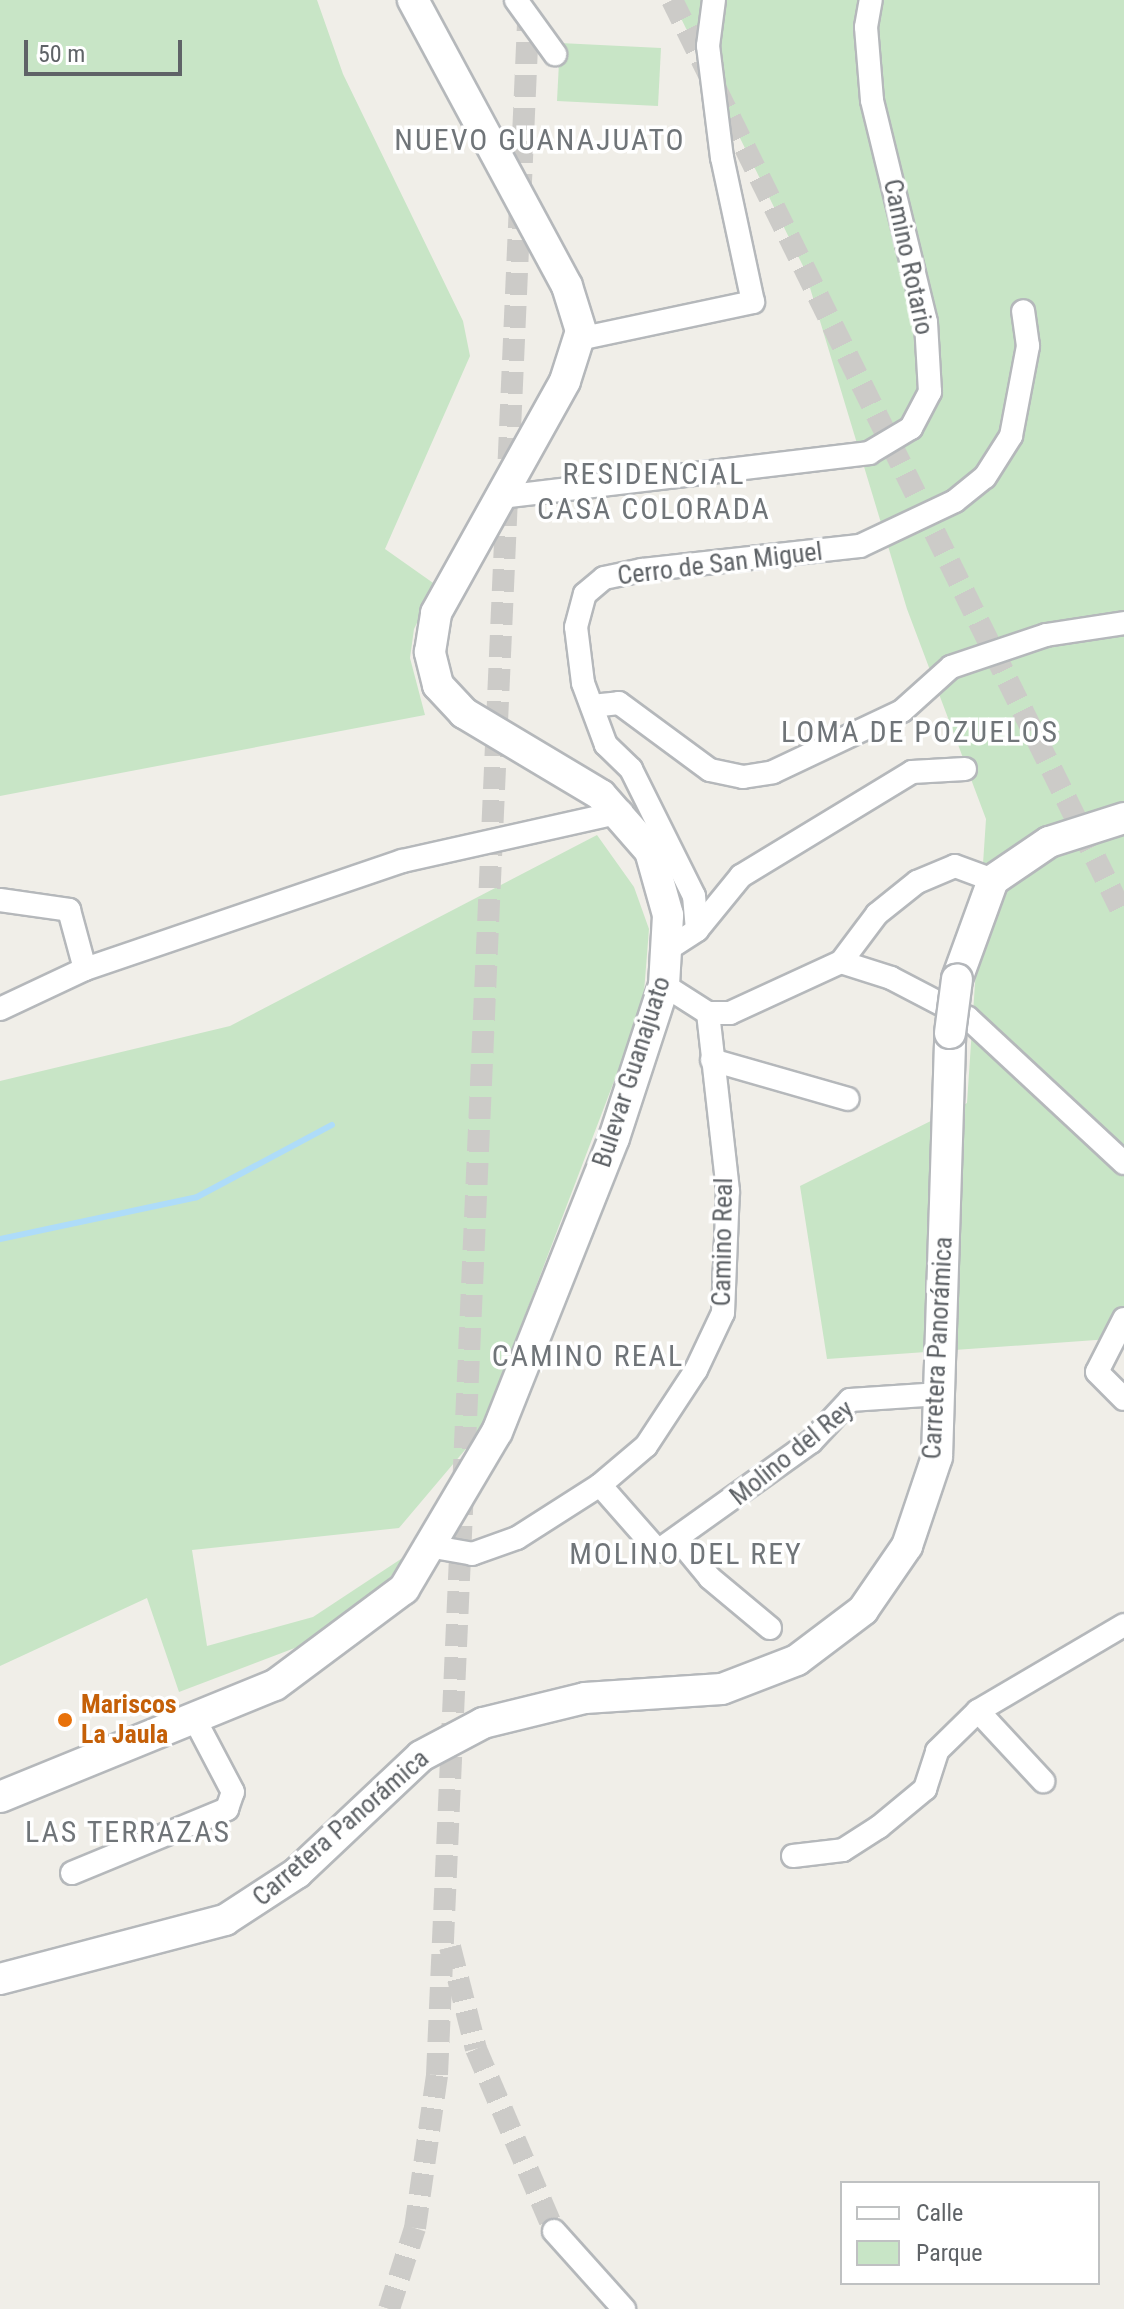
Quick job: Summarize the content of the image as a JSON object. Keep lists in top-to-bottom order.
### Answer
{
  "streets": {
    "street": [
      "Camino Rotario",
      "Cerro de San Miguel",
      "Bulevar Guanajuato",
      "Camino Real",
      "Carretera Panorámica",
      "Molino del Rey"
    ]
  },
  "crossings": [
    ["Camino Rotario", "Bulevar Guanajuato"],
    ["Bulevar Guanajuato", "Camino Real"],
    ["Camino Real", "Molino del Rey"],
    ["Carretera Panorámica", "Molino del Rey"]
  ],
  "districts": [
    "NUEVO GUANAJUATO",
    "RESIDENCIAL CASA COLORADA",
    "LOMA DE POZUELOS",
    "CAMINO REAL",
    "MOLINO DEL REY",
    "LAS TERRAZAS"
  ],
  "places": ["Mariscos La Jaula"],
  "legend": ["Calle", "Parque"],
  "scale_bar": "50 m"
}
